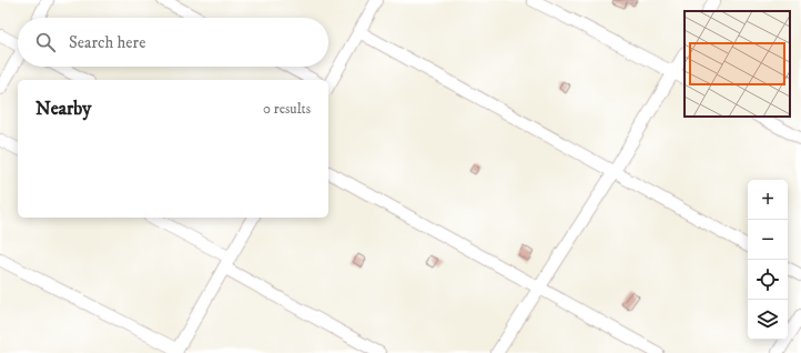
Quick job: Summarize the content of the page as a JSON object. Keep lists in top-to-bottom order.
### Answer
{
  "page": {
    "search": "Search here",
    "heading": ["Nearby", "0 results"],
    "map_buttons": ["+", "−"]
  }
}
